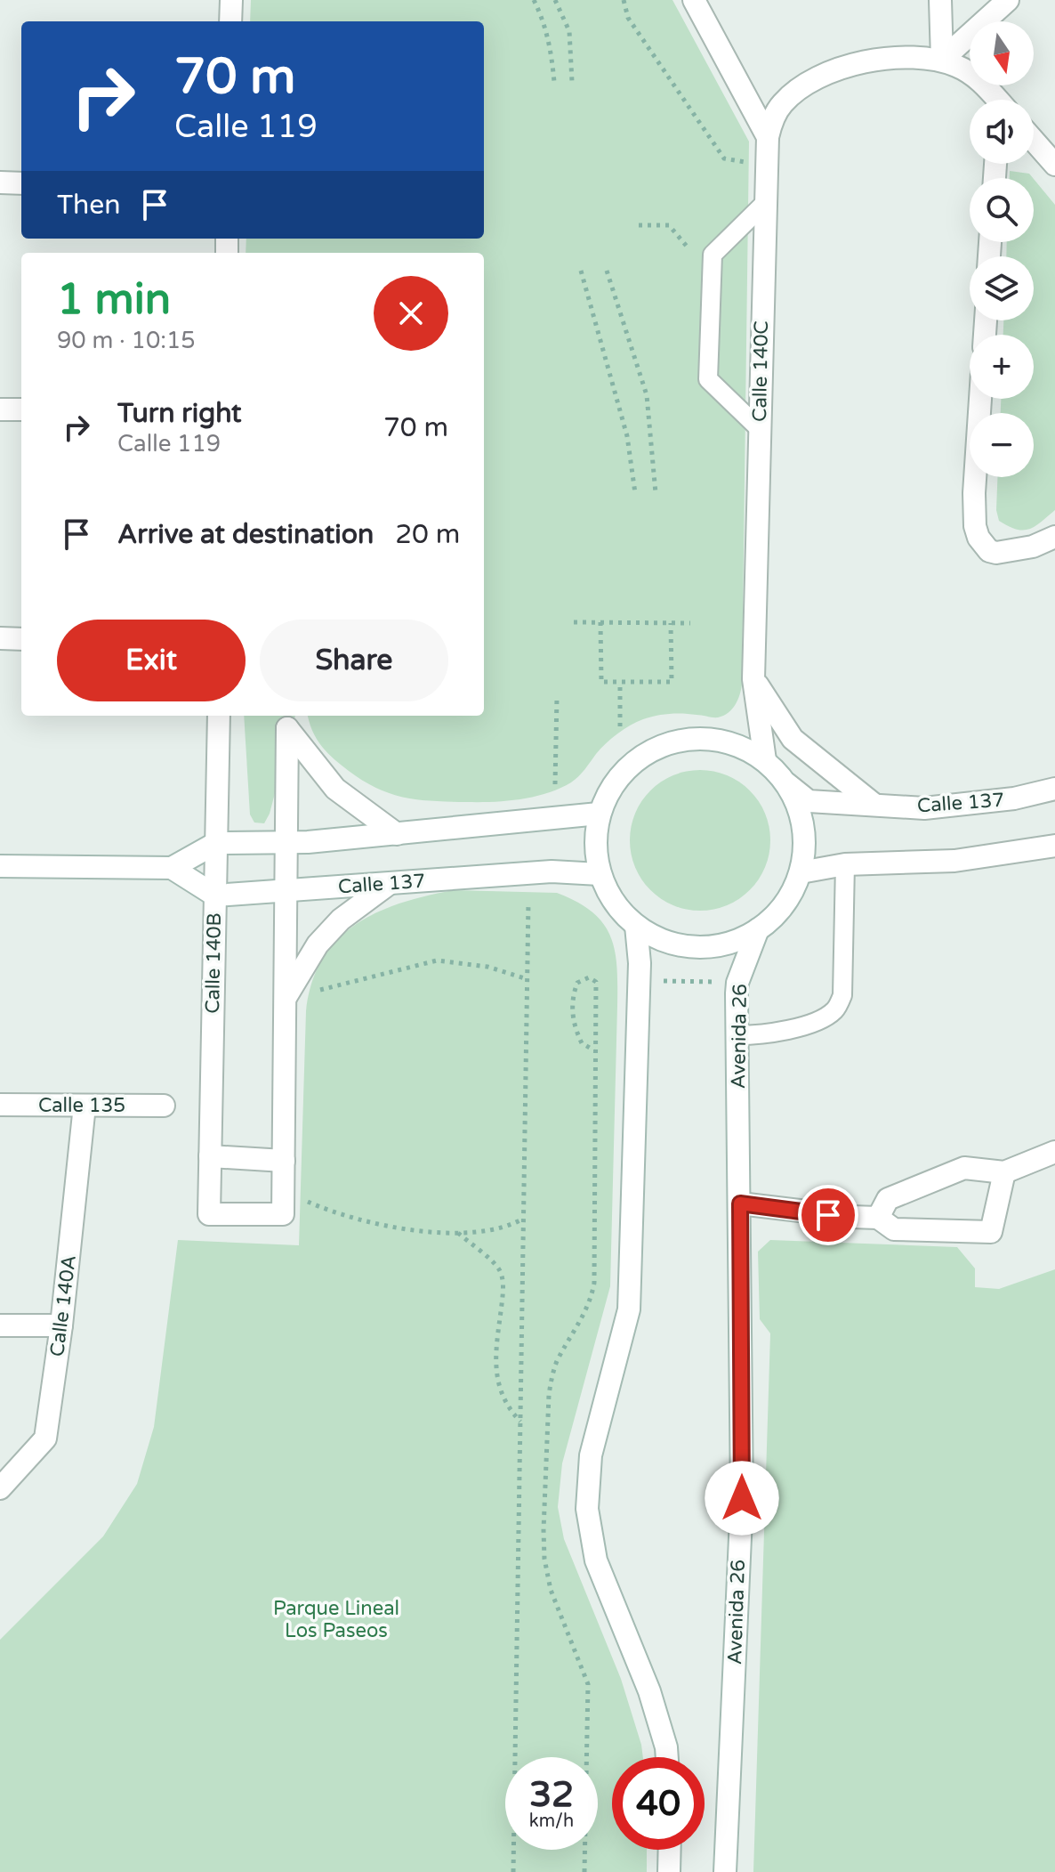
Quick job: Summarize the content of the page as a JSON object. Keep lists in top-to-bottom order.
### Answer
{
  "streets": {
    "street": [
      "Calle 140C",
      "Calle 137",
      "Calle 140B",
      "Avenida 26",
      "Calle 135",
      "Calle 140A"
    ]
  },
  "crossings": [
    ["Calle 140C", "Calle 137"],
    ["Calle 140C", "Avenida 26"],
    ["Calle 137", "Calle 140B"],
    ["Calle 137", "Avenida 26"],
    ["Calle 135", "Calle 140A"]
  ],
  "parks": ["Parque Lineal Los Paseos"],
  "north": "bottom",
  "page": {
    "map_buttons": ["+", "−"],
    "turn": ["70 m", "Calle 119"],
    "then": "Then",
    "heading": ["1 min", "90 m · 10:15"],
    "list": [
      {
        "name": "Turn right",
        "note": "Calle 119",
        "value": "70 m"
      },
      {
        "name": "Arrive at destination",
        "value": "20 m"
      }
    ],
    "buttons": ["Exit", "Share"],
    "speed": "32 km/h",
    "limit": "40"
  }
}
